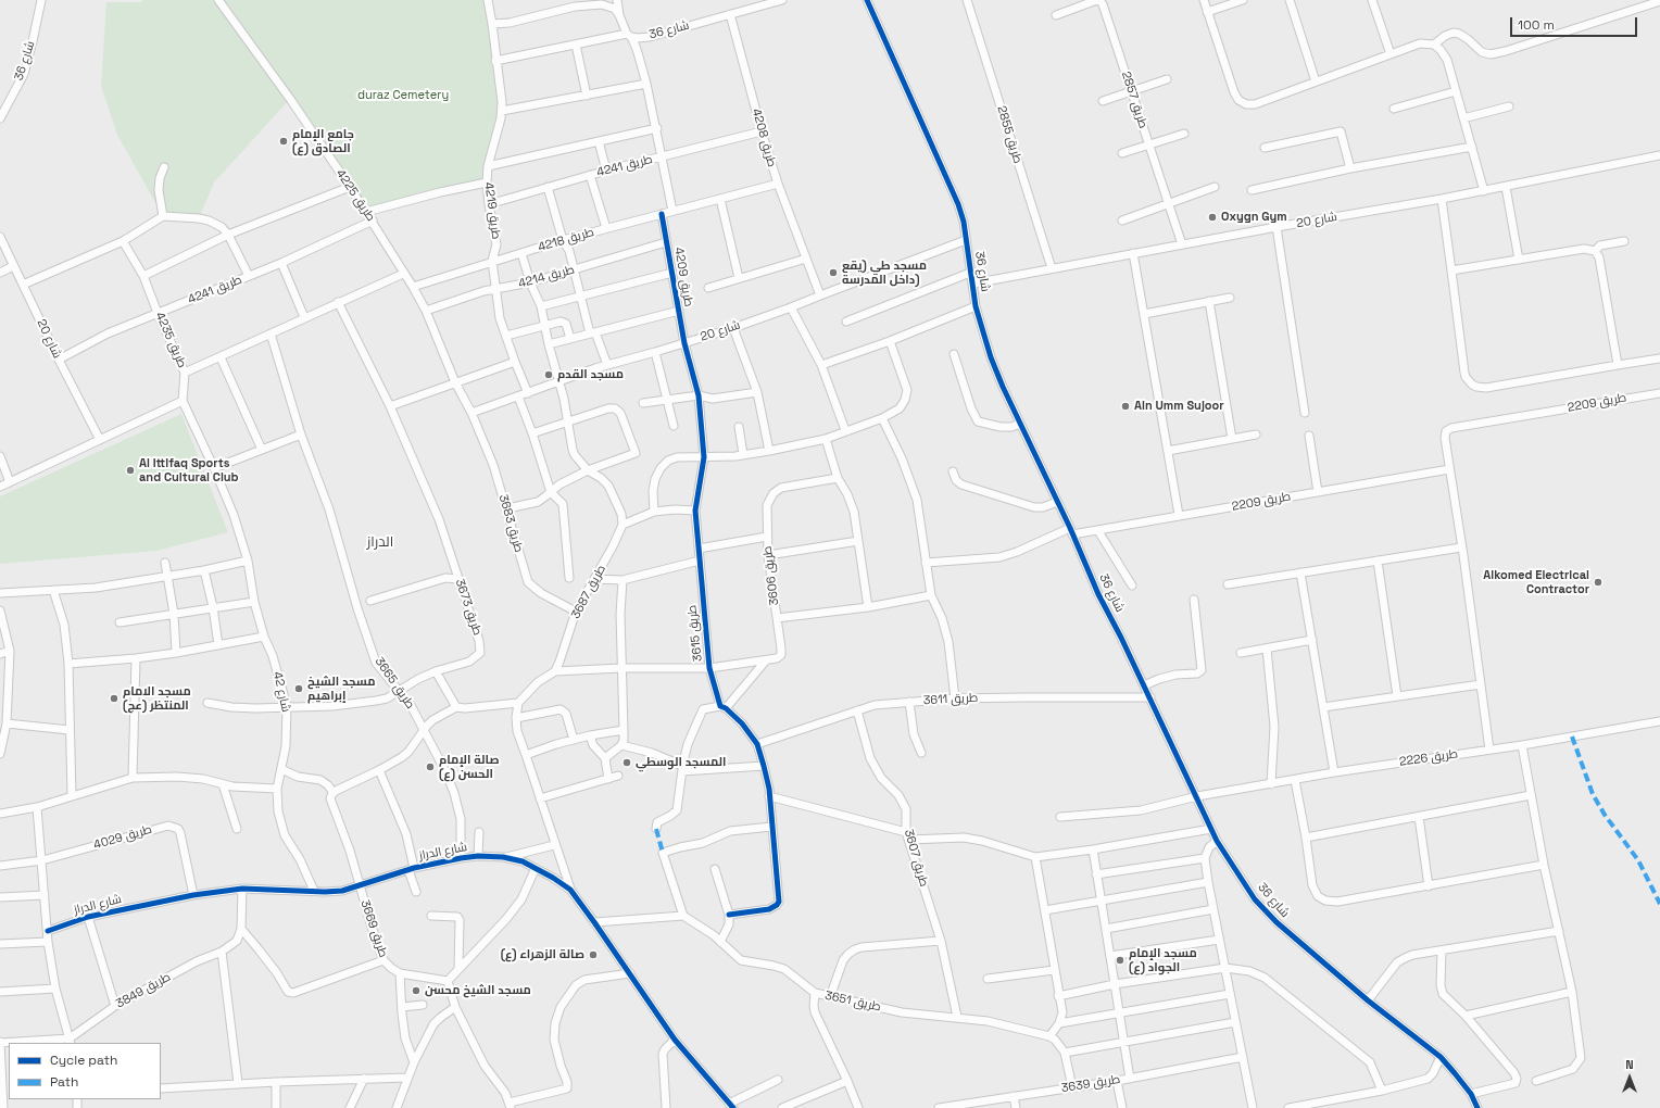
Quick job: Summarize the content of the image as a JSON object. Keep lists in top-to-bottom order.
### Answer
{
  "streets": {
    "street": [
      "شارع 36",
      "طريق 2857",
      "طريق 2855",
      "طريق 4208",
      "طريق 4241",
      "طريق 4225",
      "طريق 4219",
      "شارع 20",
      "طريق 4218",
      "طريق 4214",
      "طريق 4209",
      "طريق 4235",
      "طريق 2209",
      "طريق 3683",
      "طريق 3606",
      "طريق 3687",
      "طريق 3673",
      "طريق 3615",
      "طريق 3665",
      "شارع 42",
      "طريق 3611",
      "طريق 2226",
      "طريق 4029",
      "شارع الدراز",
      "طريق 3607",
      "طريق 3669",
      "طريق 3849",
      "طريق 3651",
      "طريق 3639"
    ]
  },
  "crossings": [
    ["شارع 36", "طريق 4208"],
    ["شارع 36", "طريق 4219"],
    ["شارع 36", "شارع 20"],
    ["شارع 36", "طريق 2209"],
    ["شارع 36", "طريق 3611"],
    ["شارع 36", "طريق 2226"],
    ["طريق 2857", "شارع 20"],
    ["طريق 2855", "شارع 20"],
    ["طريق 4208", "طريق 4241"],
    ["طريق 4208", "شارع 20"],
    ["طريق 4208", "طريق 4218"],
    ["طريق 4241", "طريق 4225"],
    ["طريق 4241", "طريق 4219"],
    ["طريق 4241", "شارع 20"],
    ["طريق 4241", "طريق 4235"],
    ["طريق 4225", "شارع 20"],
    ["طريق 4225", "طريق 4218"],
    ["طريق 4225", "طريق 4214"],
    ["طريق 4225", "طريق 3683"],
    ["طريق 4219", "شارع 20"],
    ["طريق 4219", "طريق 4218"],
    ["طريق 4219", "طريق 4214"],
    ["شارع 20", "طريق 4209"],
    ["شارع 20", "طريق 3683"],
    ["شارع 20", "طريق 3615"],
    ["طريق 4218", "طريق 4209"],
    ["طريق 4214", "طريق 4209"],
    ["طريق 4209", "طريق 3615"],
    ["طريق 4235", "شارع 42"],
    ["طريق 2209", "طريق 2226"],
    ["طريق 3683", "طريق 3687"],
    ["طريق 3606", "طريق 3615"],
    ["طريق 3673", "طريق 3665"],
    ["طريق 3673", "شارع 42"],
    ["طريق 3665", "شارع الدراز"],
    ["شارع 42", "شارع الدراز"],
    ["طريق 3611", "طريق 3607"],
    ["طريق 4029", "شارع الدراز"],
    ["شارع الدراز", "طريق 3669"],
    ["طريق 3607", "طريق 3651"]
  ],
  "districts": ["الدراز"],
  "parks": ["duraz Cemetery"],
  "places": [
    "جامع الإمام الصادق (ع)",
    "Oxygn Gym",
    "مسجد طي (يقع داخل المدرسة)",
    "مسجد القدم",
    "Ain Umm Sujoor",
    "Al Ittifaq Sports and Cultural Club",
    "Alkomed Electrical Contractor",
    "مسجد الشيخ إبراهيم",
    "مسجد الامام المنتظر (عج)",
    "المسجد الوسطي",
    "صالة الإمام الحسن (ع)",
    "(ع) صالة الزهراء",
    "مسجد الإمام الجواد (ع)",
    "مسجد الشيخ محسن"
  ],
  "legend": ["Cycle path", "Path"],
  "scale_bar": "100 m",
  "north": "top"
}
